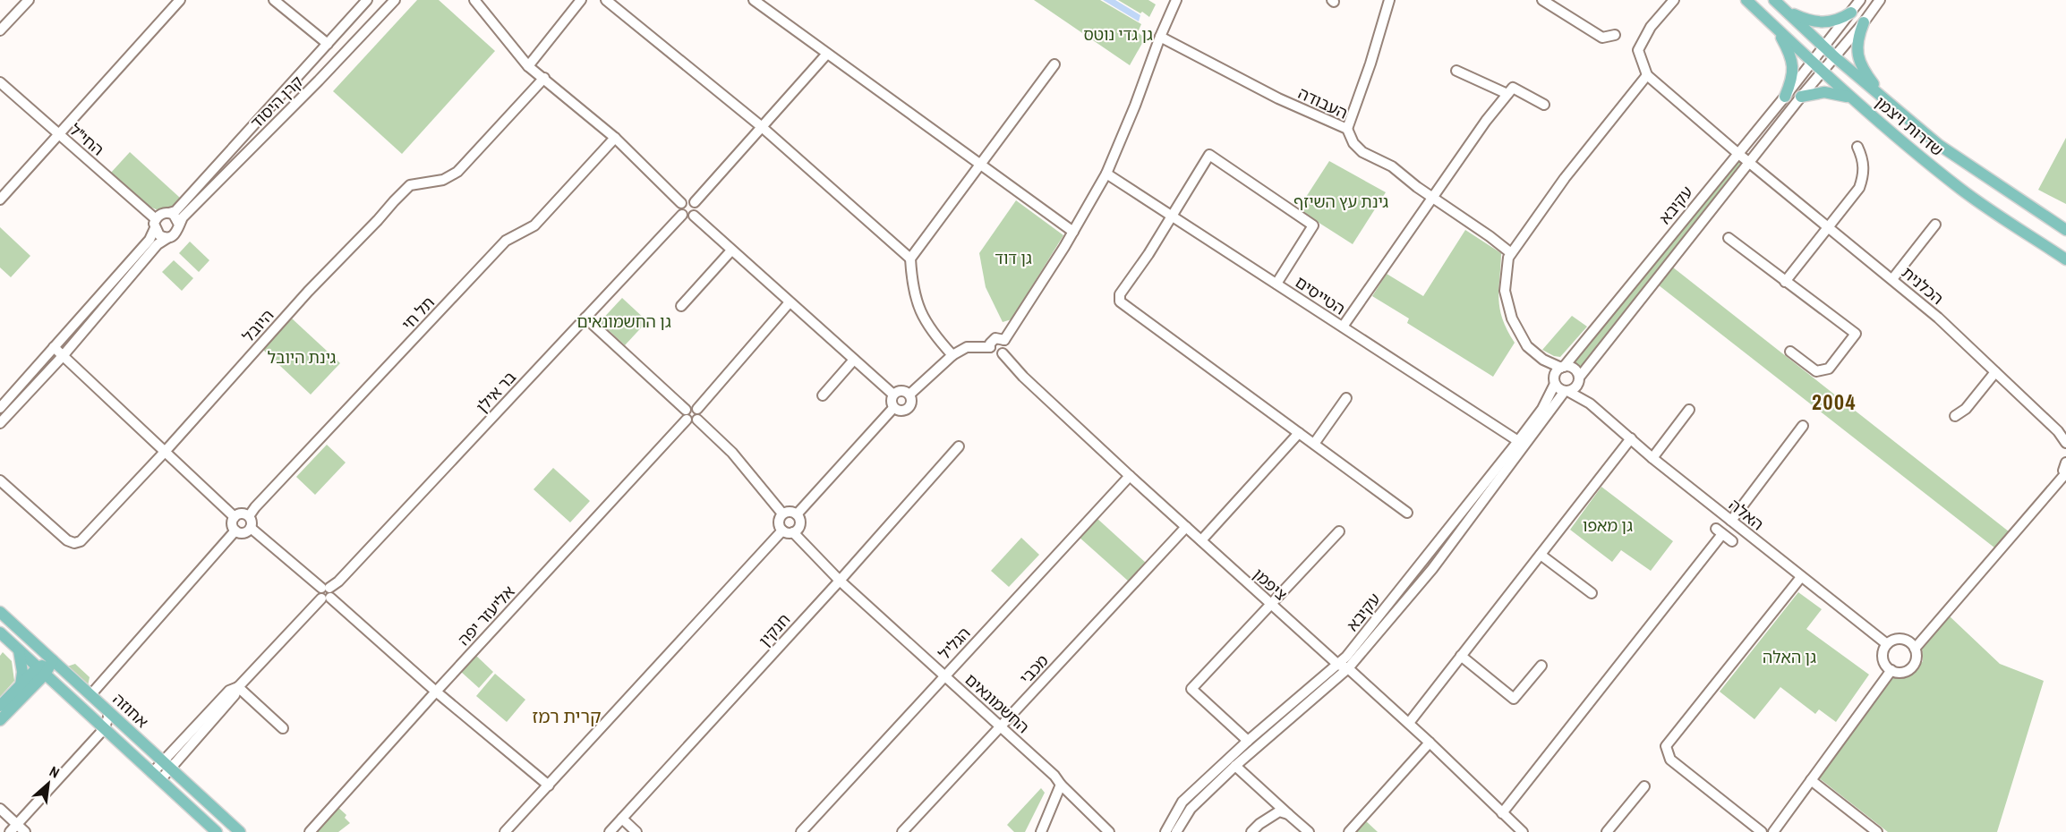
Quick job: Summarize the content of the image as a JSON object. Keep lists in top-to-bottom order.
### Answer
{
  "streets": {
    "main road": ["שדרות ויצמן", "אחוזה"],
    "street": [
      "קרן היסוד",
      "העבודה",
      "החי\"ל",
      "עקיבא",
      "הכלנית",
      "הטייסים",
      "תל חי",
      "היובל",
      "בר אילן",
      "האלה",
      "ציפמן",
      "אליעזר יפה",
      "חנקין",
      "הגליל",
      "מכבי",
      "החשמונאים"
    ]
  },
  "crossings": [
    ["קרן היסוד", "החי\"ל"],
    ["שדרות ויצמן", "עקיבא"],
    ["עקיבא", "הכלנית"],
    ["עקיבא", "הטייסים"],
    ["עקיבא", "האלה"],
    ["עקיבא", "ציפמן"],
    ["בר אילן", "אחוזה"],
    ["ציפמן", "הגליל"],
    ["ציפמן", "מכבי"],
    ["חנקין", "החשמונאים"],
    ["הגליל", "החשמונאים"],
    ["מכבי", "החשמונאים"]
  ],
  "districts": ["2004", "קרית רמז"],
  "parks": [
    "גן גדי נוטס",
    "גינת עץ השיזף",
    "גן דוד",
    "גן החשמונאים",
    "גינת היובל",
    "גן מאפו",
    "גן האלה"
  ],
  "north": "top right"
}
